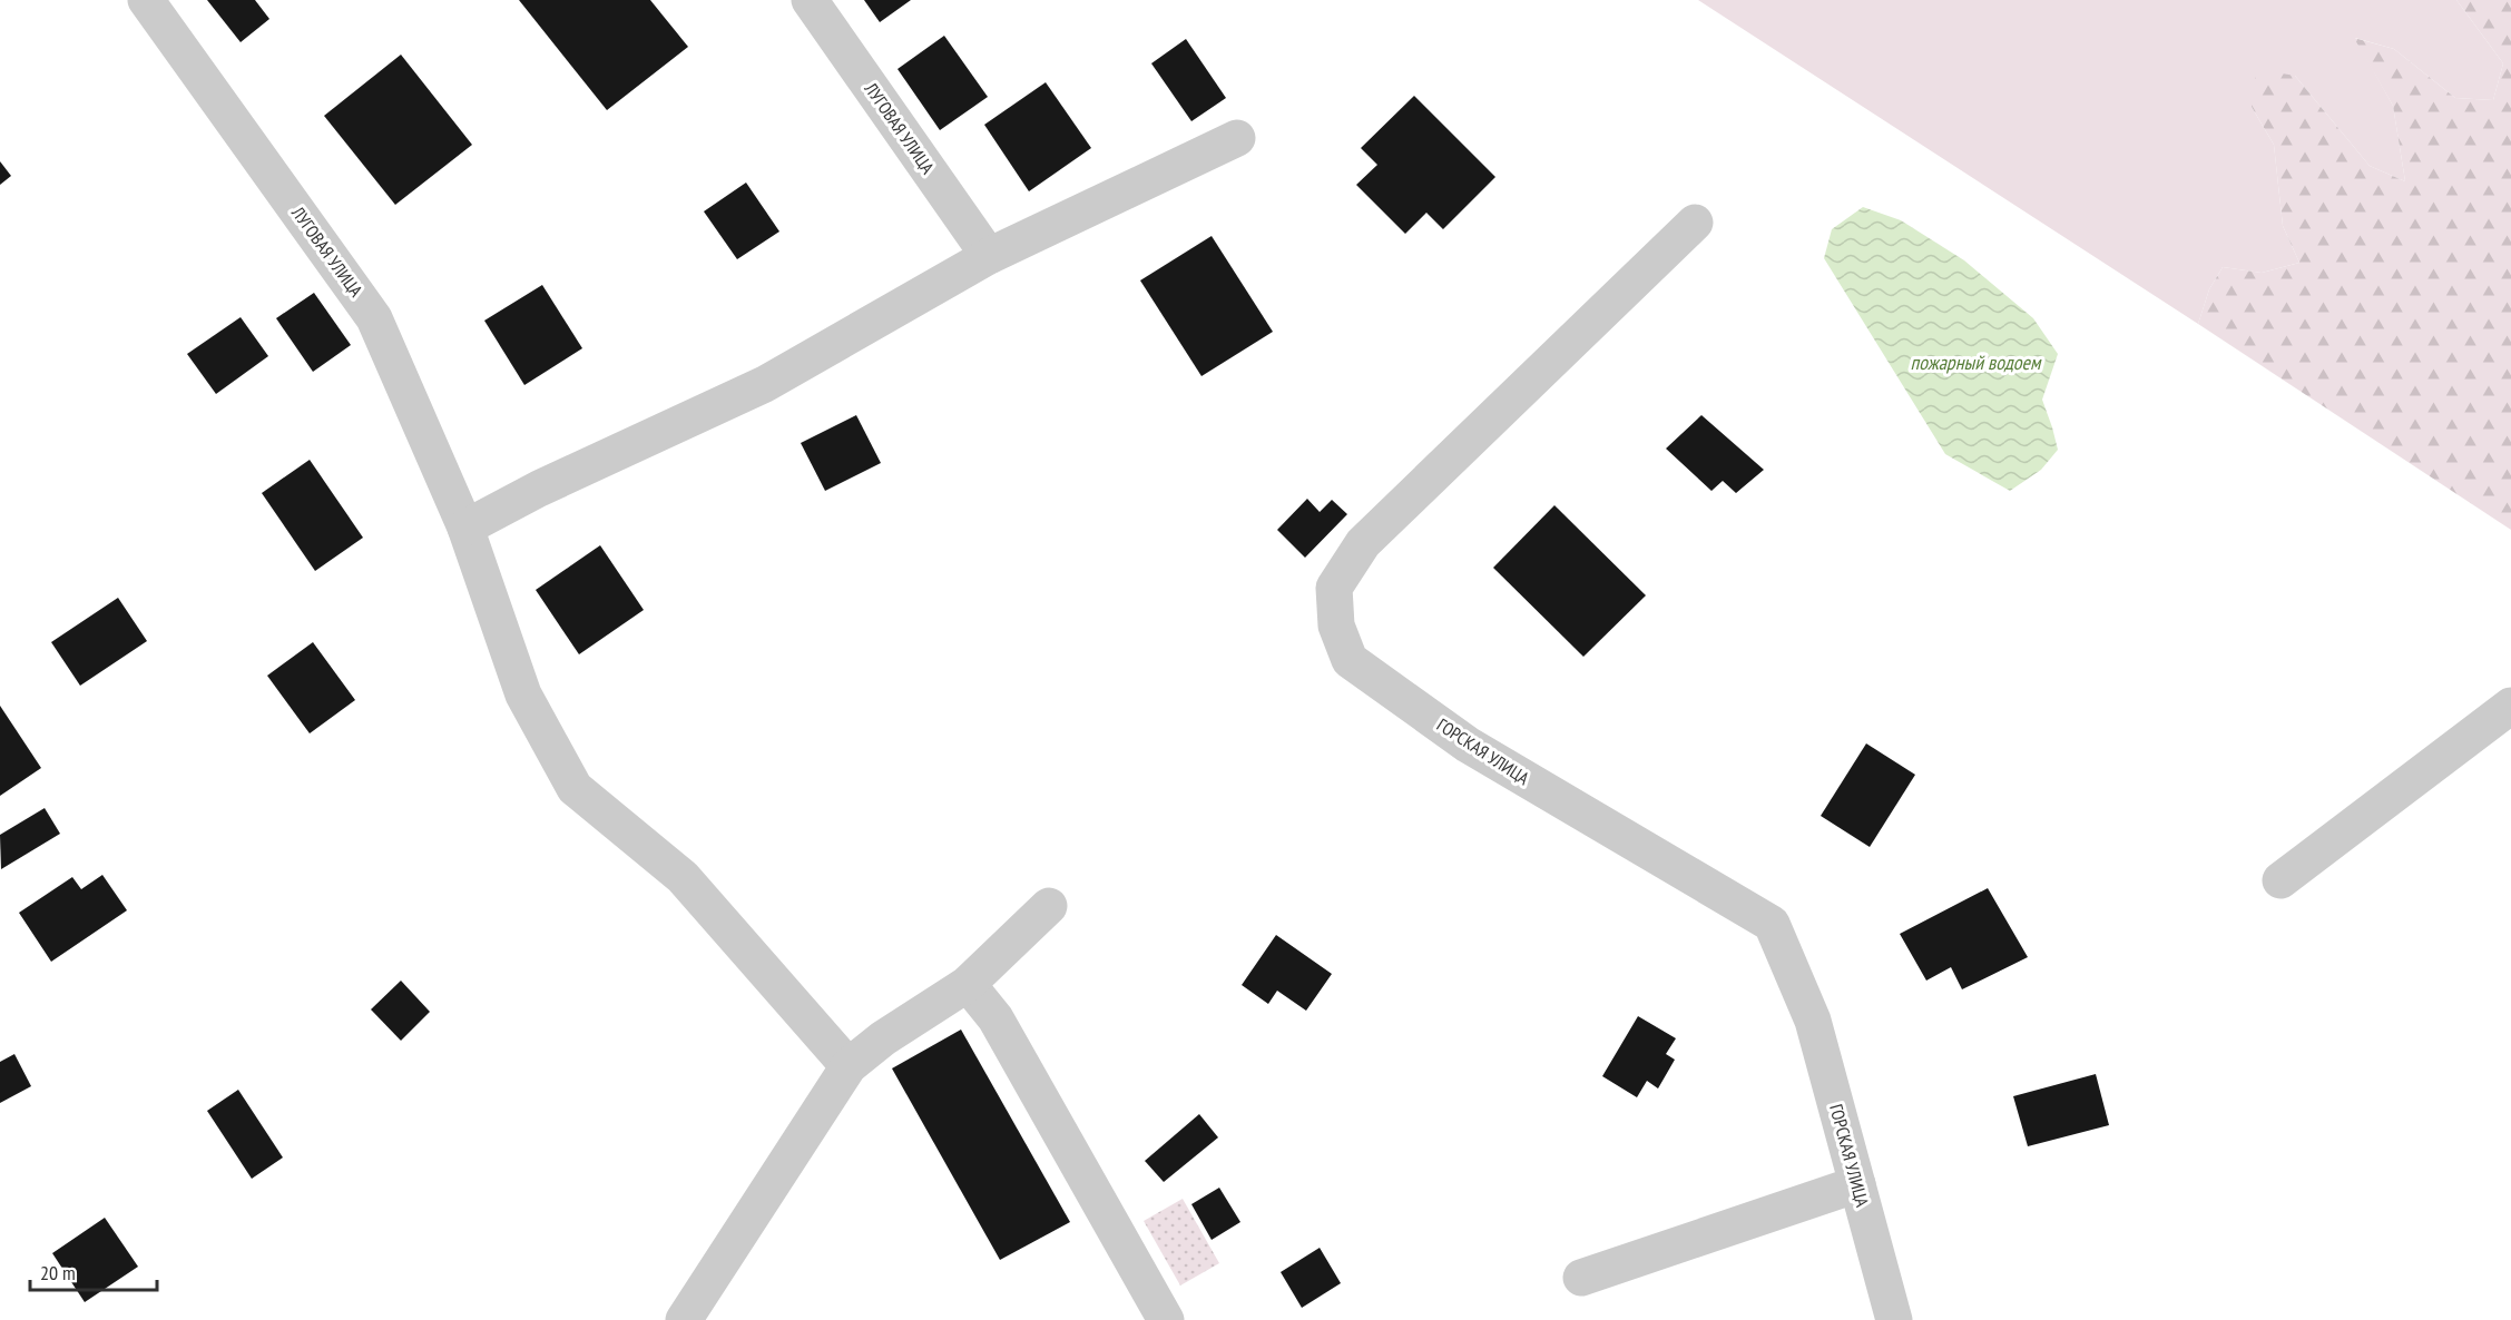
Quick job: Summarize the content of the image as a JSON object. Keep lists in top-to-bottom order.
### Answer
{
  "streets": {
    "street": ["ЛУГОВАЯ УЛИЦА", "ГОРСКАЯ УЛИЦА"]
  },
  "water": ["пожарный водоем"],
  "scale_bar": "20 m"
}
